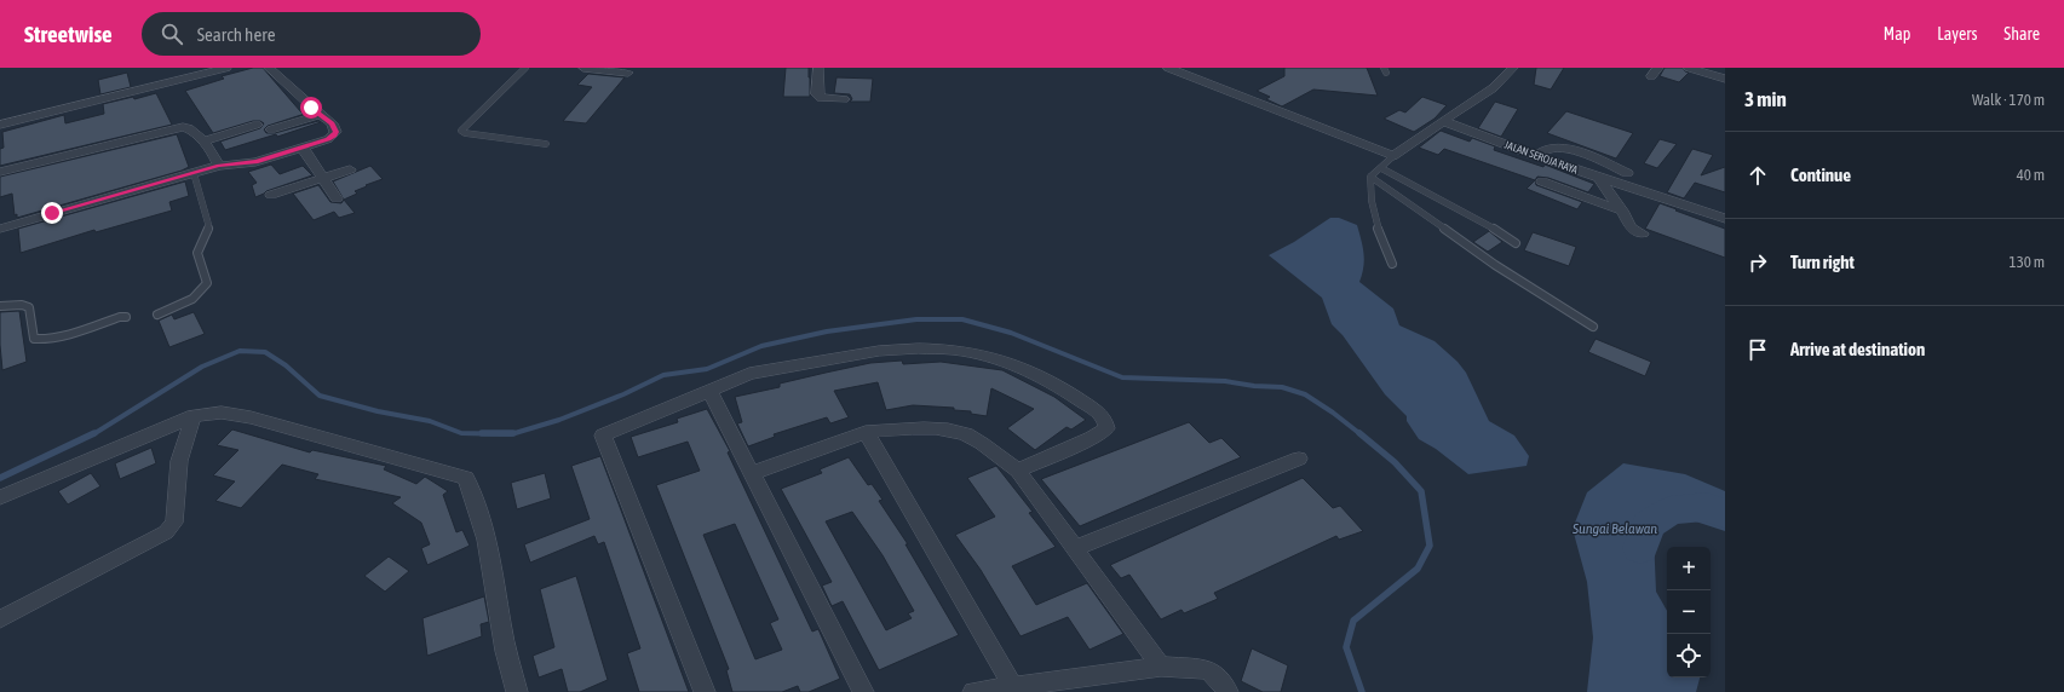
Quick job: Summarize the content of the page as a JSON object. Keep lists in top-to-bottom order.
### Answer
{
  "streets": {
    "street": ["JALAN SEROJA RAYA"]
  },
  "water": ["Sungai Belawan"],
  "page": {
    "header": "Streetwise",
    "search": "Search here",
    "nav": ["Map", "Layers", "Share"],
    "heading": ["3 min", "Walk · 170 m"],
    "list": [
      ["Continue", "40 m"],
      ["Turn right", "130 m"],
      "Arrive at destination"
    ],
    "map_buttons": ["+", "−"]
  }
}
